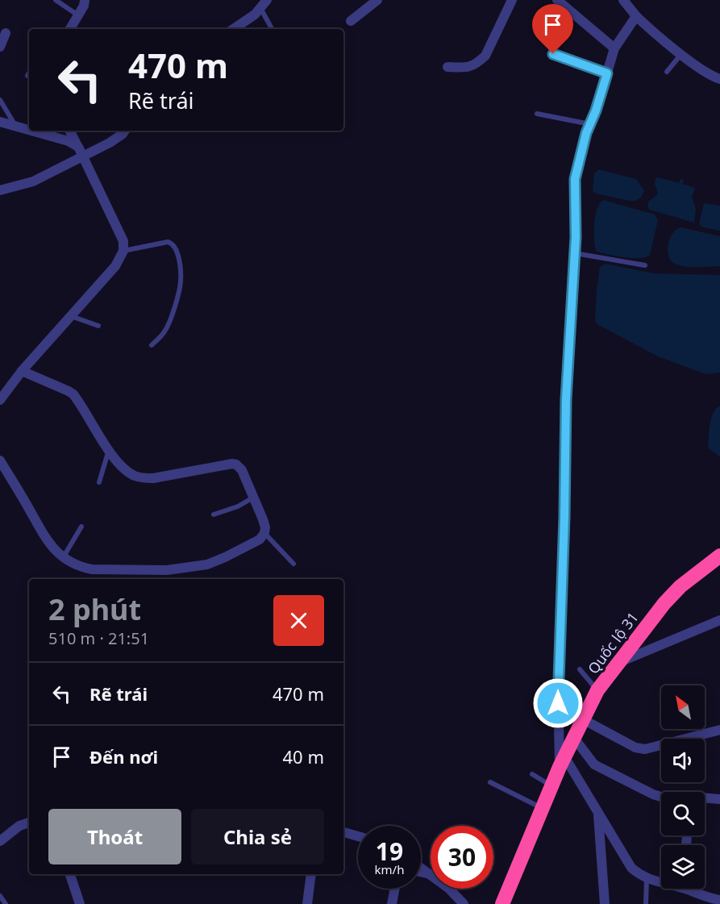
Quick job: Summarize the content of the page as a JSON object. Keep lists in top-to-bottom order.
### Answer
{
  "streets": {
    "highway": ["Quốc lộ 31"]
  },
  "north": "top left",
  "page": {
    "turn": ["470 m", "Rẽ trái"],
    "heading": ["2 phút", "510 m · 21:51"],
    "list": [
      {
        "name": "Rẽ trái",
        "value": "470 m"
      },
      {
        "name": "Đến nơi",
        "value": "40 m"
      }
    ],
    "buttons": ["Thoát", "Chia sẻ"],
    "speed": "19 km/h",
    "limit": "30"
  }
}
